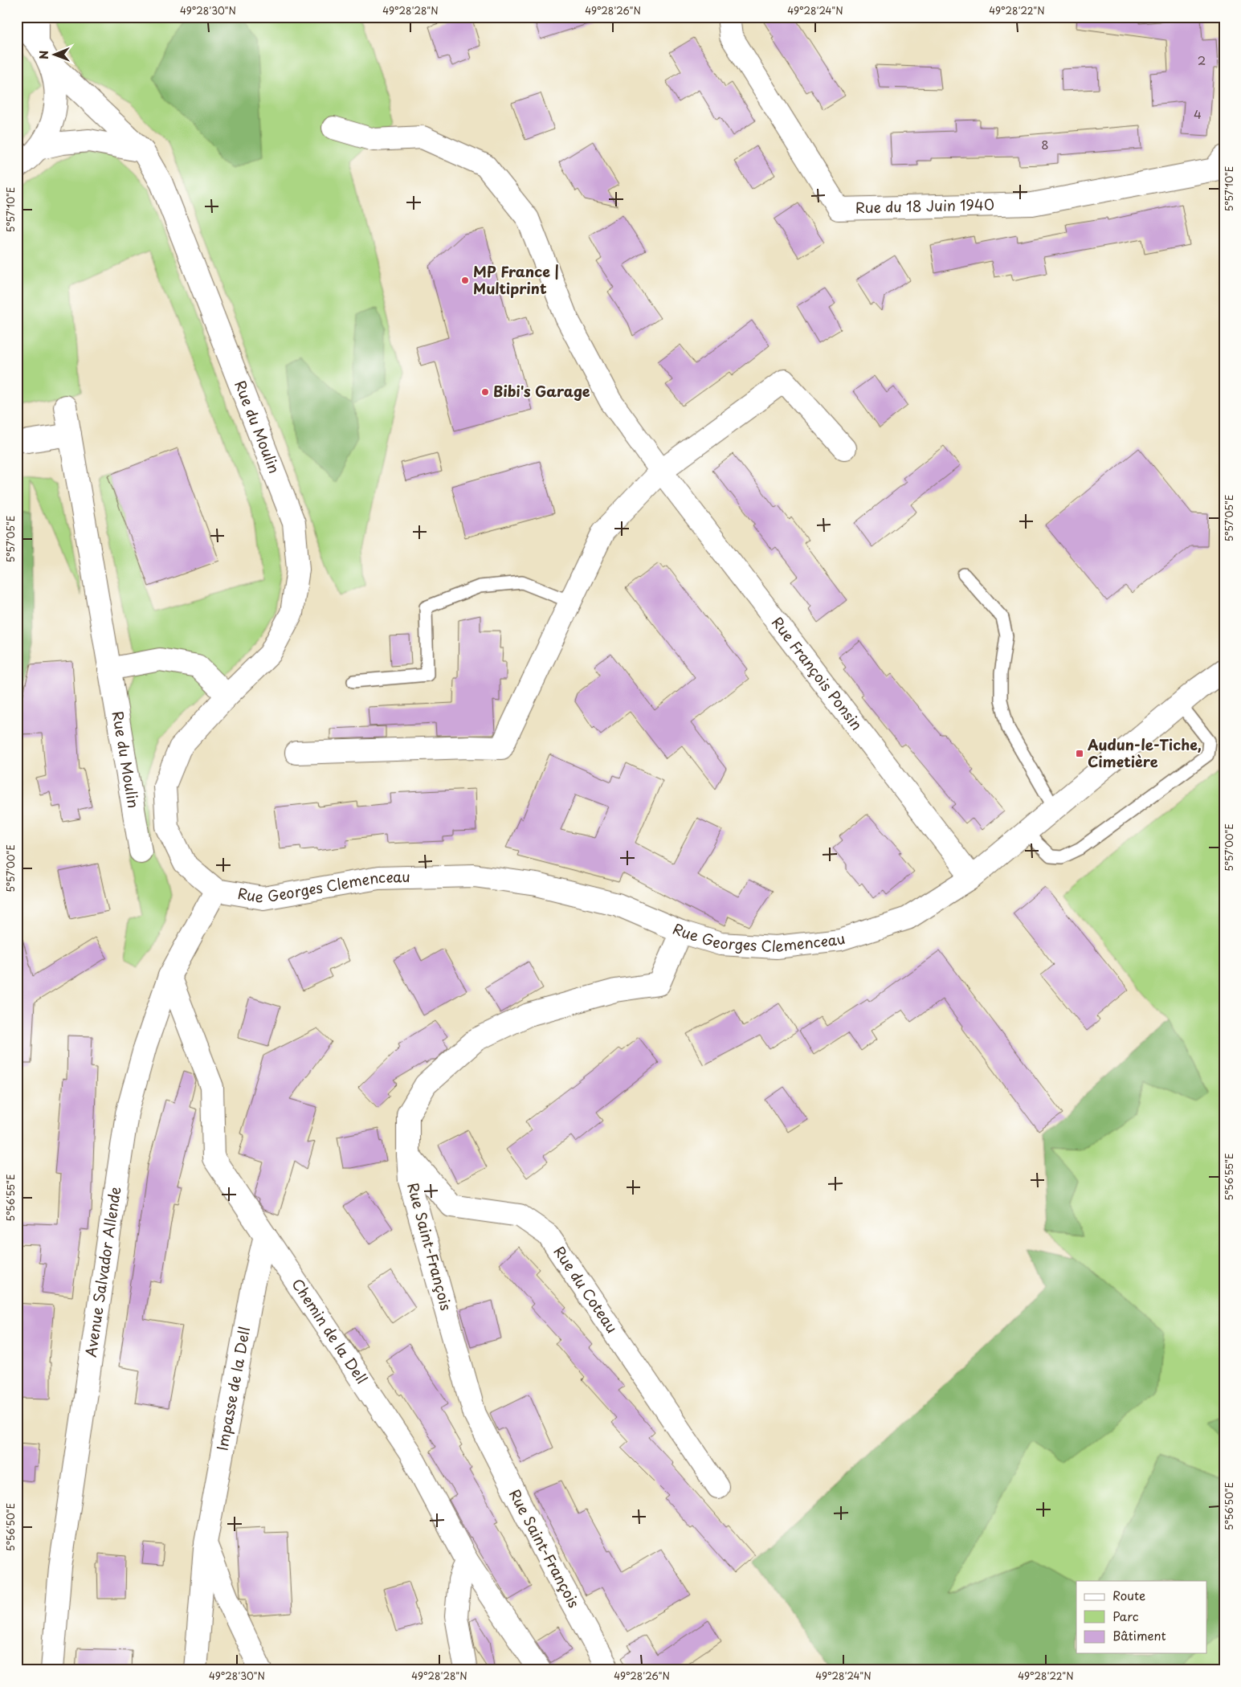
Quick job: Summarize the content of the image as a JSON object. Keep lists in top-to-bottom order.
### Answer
{
  "streets": {
    "street": [
      "Rue du 18 Juin 1940",
      "Rue du Moulin",
      "Rue François Ponsin",
      "Rue Georges Clemenceau",
      "Rue Saint-François",
      "Avenue Salvador Allende",
      "Rue du Coteau",
      "Chemin de la Dell",
      "Impasse de la Dell"
    ]
  },
  "crossings": [
    ["Rue du Moulin", "Rue Georges Clemenceau"],
    ["Rue du Moulin", "Avenue Salvador Allende"],
    ["Rue François Ponsin", "Rue Georges Clemenceau"],
    ["Rue Georges Clemenceau", "Rue Saint-François"],
    ["Rue Georges Clemenceau", "Avenue Salvador Allende"],
    ["Rue Saint-François", "Rue du Coteau"],
    ["Avenue Salvador Allende", "Chemin de la Dell"],
    ["Chemin de la Dell", "Impasse de la Dell"]
  ],
  "places": {
    "other": ["MP France | Multiprint", "Bibi's Garage"],
    "transit": ["Audun-le-Tiche, Cimetière"]
  },
  "house_numbers": ["2", "4", "8"],
  "legend": ["Route", "Parc", "Bâtiment"],
  "north": "left",
  "coordinates": [
    "49°28'30\"N",
    "49°28'28\"N",
    "49°28'26\"N",
    "49°28'24\"N",
    "49°28'22\"N",
    "5°57'10\"E",
    "5°57'05\"E",
    "5°57'00\"E",
    "5°56'55\"E",
    "5°56'50\"E"
  ]
}
